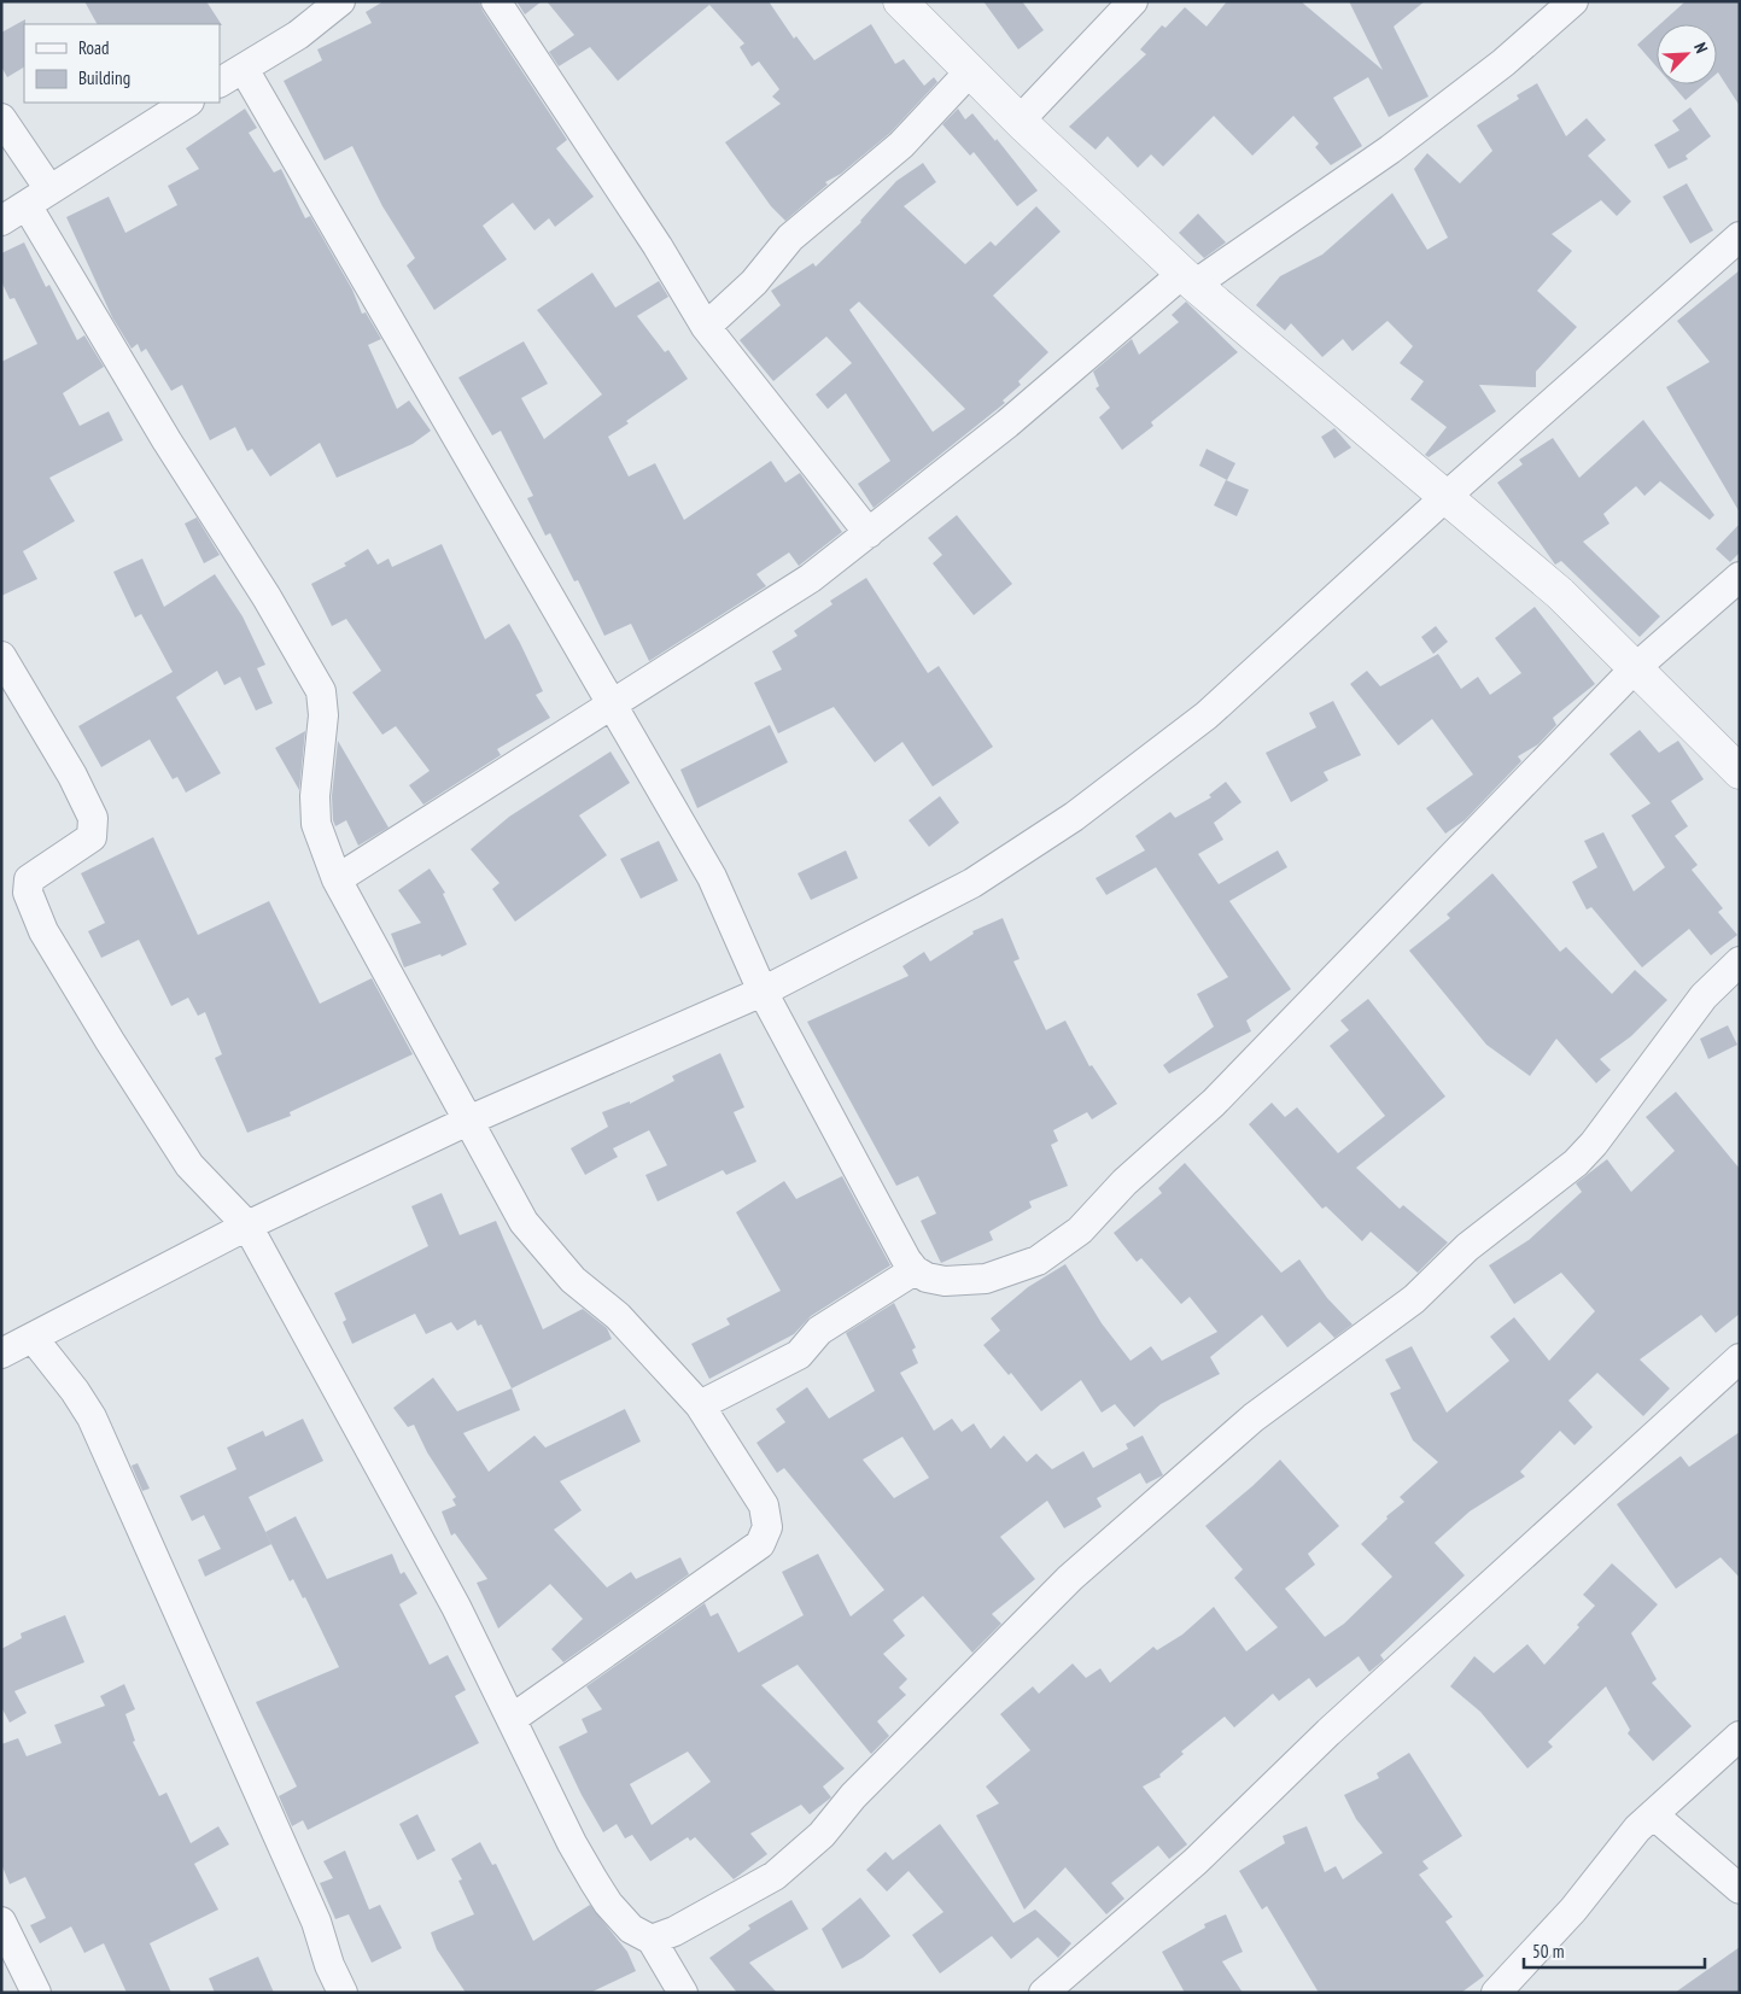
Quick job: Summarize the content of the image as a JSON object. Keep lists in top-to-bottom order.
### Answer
{
  "legend": ["Road", "Building"],
  "scale_bar": "50 m",
  "north": "top right"
}
